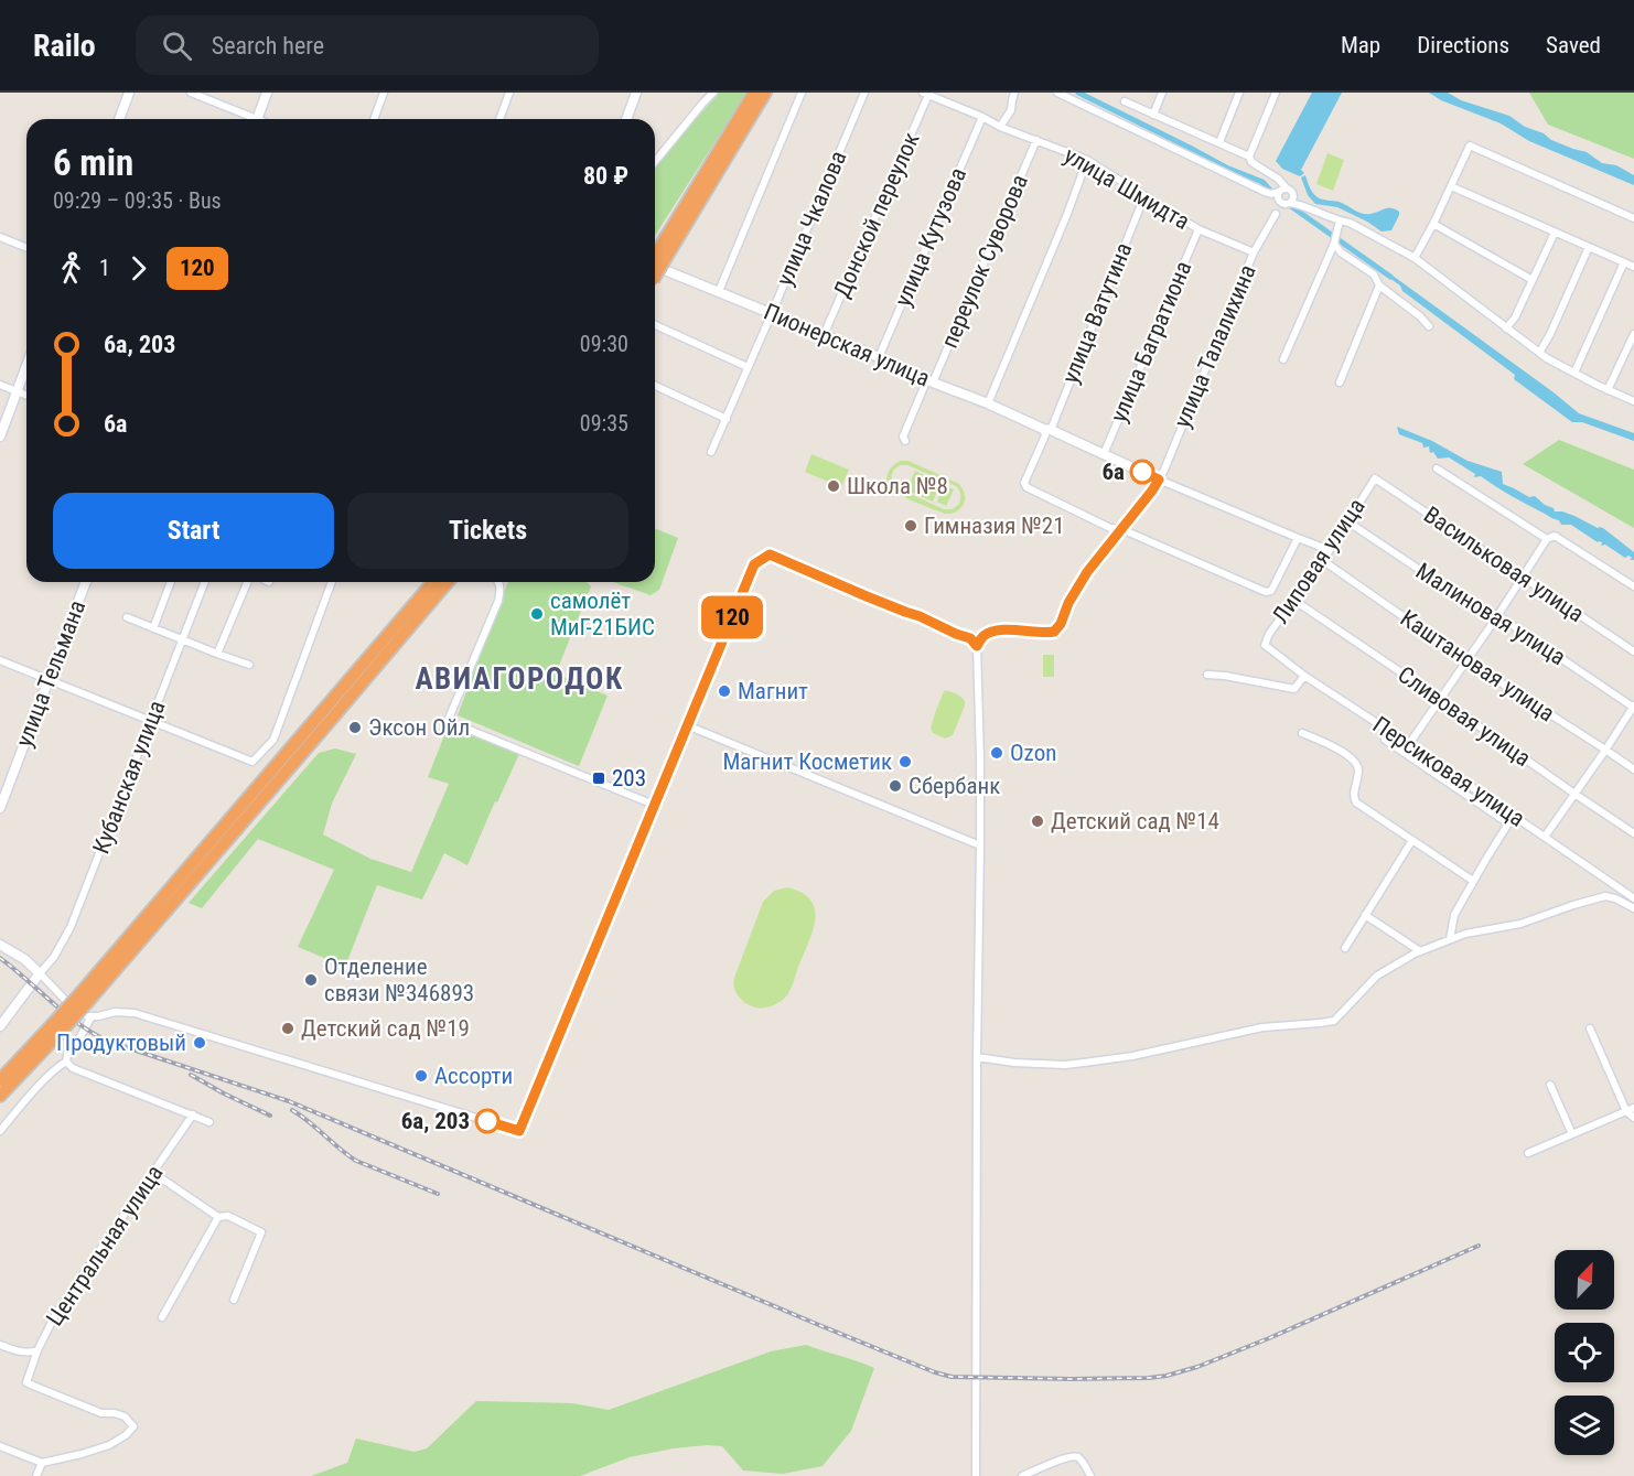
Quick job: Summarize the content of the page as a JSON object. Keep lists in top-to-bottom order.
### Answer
{
  "streets": {
    "street": [
      "улица Шмидта",
      "Донской переулок",
      "улица Чкалова",
      "улица Кутузова",
      "переулок Суворова",
      "улица Ватутина",
      "улица Багратиона",
      "Пионерская улица",
      "улица Талалихина",
      "Липовая улица",
      "Васильковая улица",
      "Малиновая улица",
      "Каштановая улица",
      "улица Тельмана",
      "Сливовая улица",
      "Персиковая улица",
      "Кубанская улица",
      "Центральная улица"
    ]
  },
  "crossings": [
    ["улица Шмидта", "Донской переулок"],
    ["улица Шмидта", "улица Кутузова"],
    ["улица Шмидта", "переулок Суворова"],
    ["улица Шмидта", "улица Ватутина"],
    ["улица Шмидта", "улица Багратиона"],
    ["улица Шмидта", "улица Талалихина"],
    ["Донской переулок", "Пионерская улица"],
    ["улица Чкалова", "Пионерская улица"],
    ["улица Кутузова", "Пионерская улица"],
    ["переулок Суворова", "Пионерская улица"],
    ["улица Ватутина", "Пионерская улица"],
    ["улица Багратиона", "Пионерская улица"],
    ["Пионерская улица", "улица Талалихина"],
    ["Пионерская улица", "Липовая улица"],
    ["Липовая улица", "Васильковая улица"],
    ["Липовая улица", "Малиновая улица"],
    ["Липовая улица", "Каштановая улица"],
    ["Липовая улица", "Сливовая улица"],
    ["Липовая улица", "Персиковая улица"]
  ],
  "districts": ["АВИАГОРОДОК"],
  "places": {
    "other": [
      "6а",
      "Школа №8",
      "Гимназия №21",
      "самолёт МиГ-21БИС",
      "Магнит",
      "Эксон Ойл",
      "Ozon",
      "Магнит Косметик",
      "Сбербанк",
      "Детский сад №14",
      "Отделение связи №346893",
      "Детский сад №19",
      "Продуктовый",
      "Ассорти",
      "6а, 203"
    ],
    "transit": ["203"]
  },
  "lines": ["bus line 120"],
  "north": "top right",
  "page": {
    "header": "Railo",
    "search": "Search here",
    "nav": ["Map", "Directions", "Saved"],
    "on_map": "120",
    "heading": ["6 min", "09:29 – 09:35 · Bus", "80 ₽"],
    "legs": ["1", "120"],
    "list": [
      {
        "name": "6а, 203",
        "value": "09:30"
      },
      {
        "name": "6а",
        "value": "09:35"
      }
    ],
    "buttons": ["Start", "Tickets"]
  }
}
